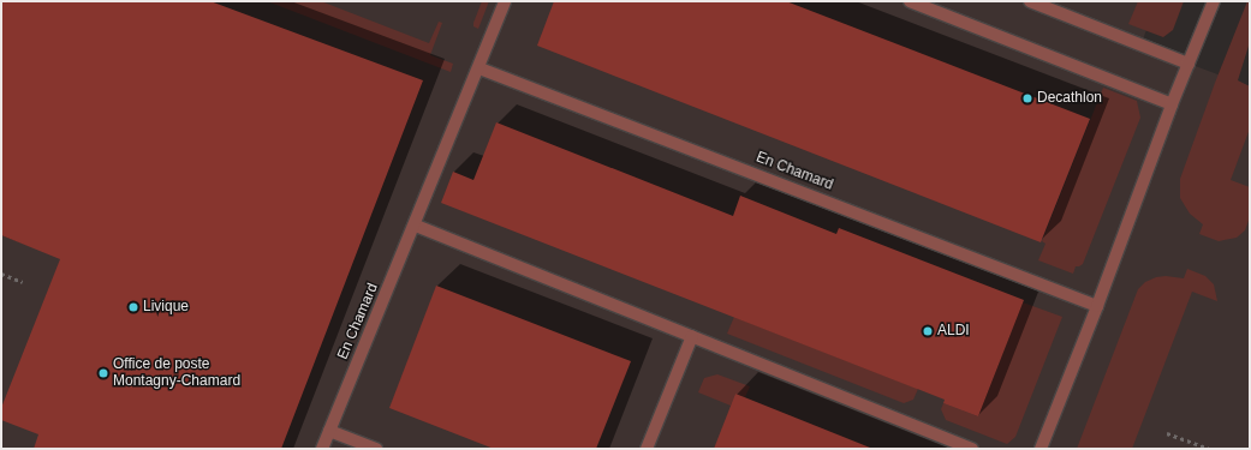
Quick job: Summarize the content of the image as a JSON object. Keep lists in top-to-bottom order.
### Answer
{
  "streets": {
    "street": ["En Chamard"]
  },
  "places": [
    "Decathlon",
    "Livique",
    "ALDI",
    "Office de poste Montagny-Chamard"
  ]
}
